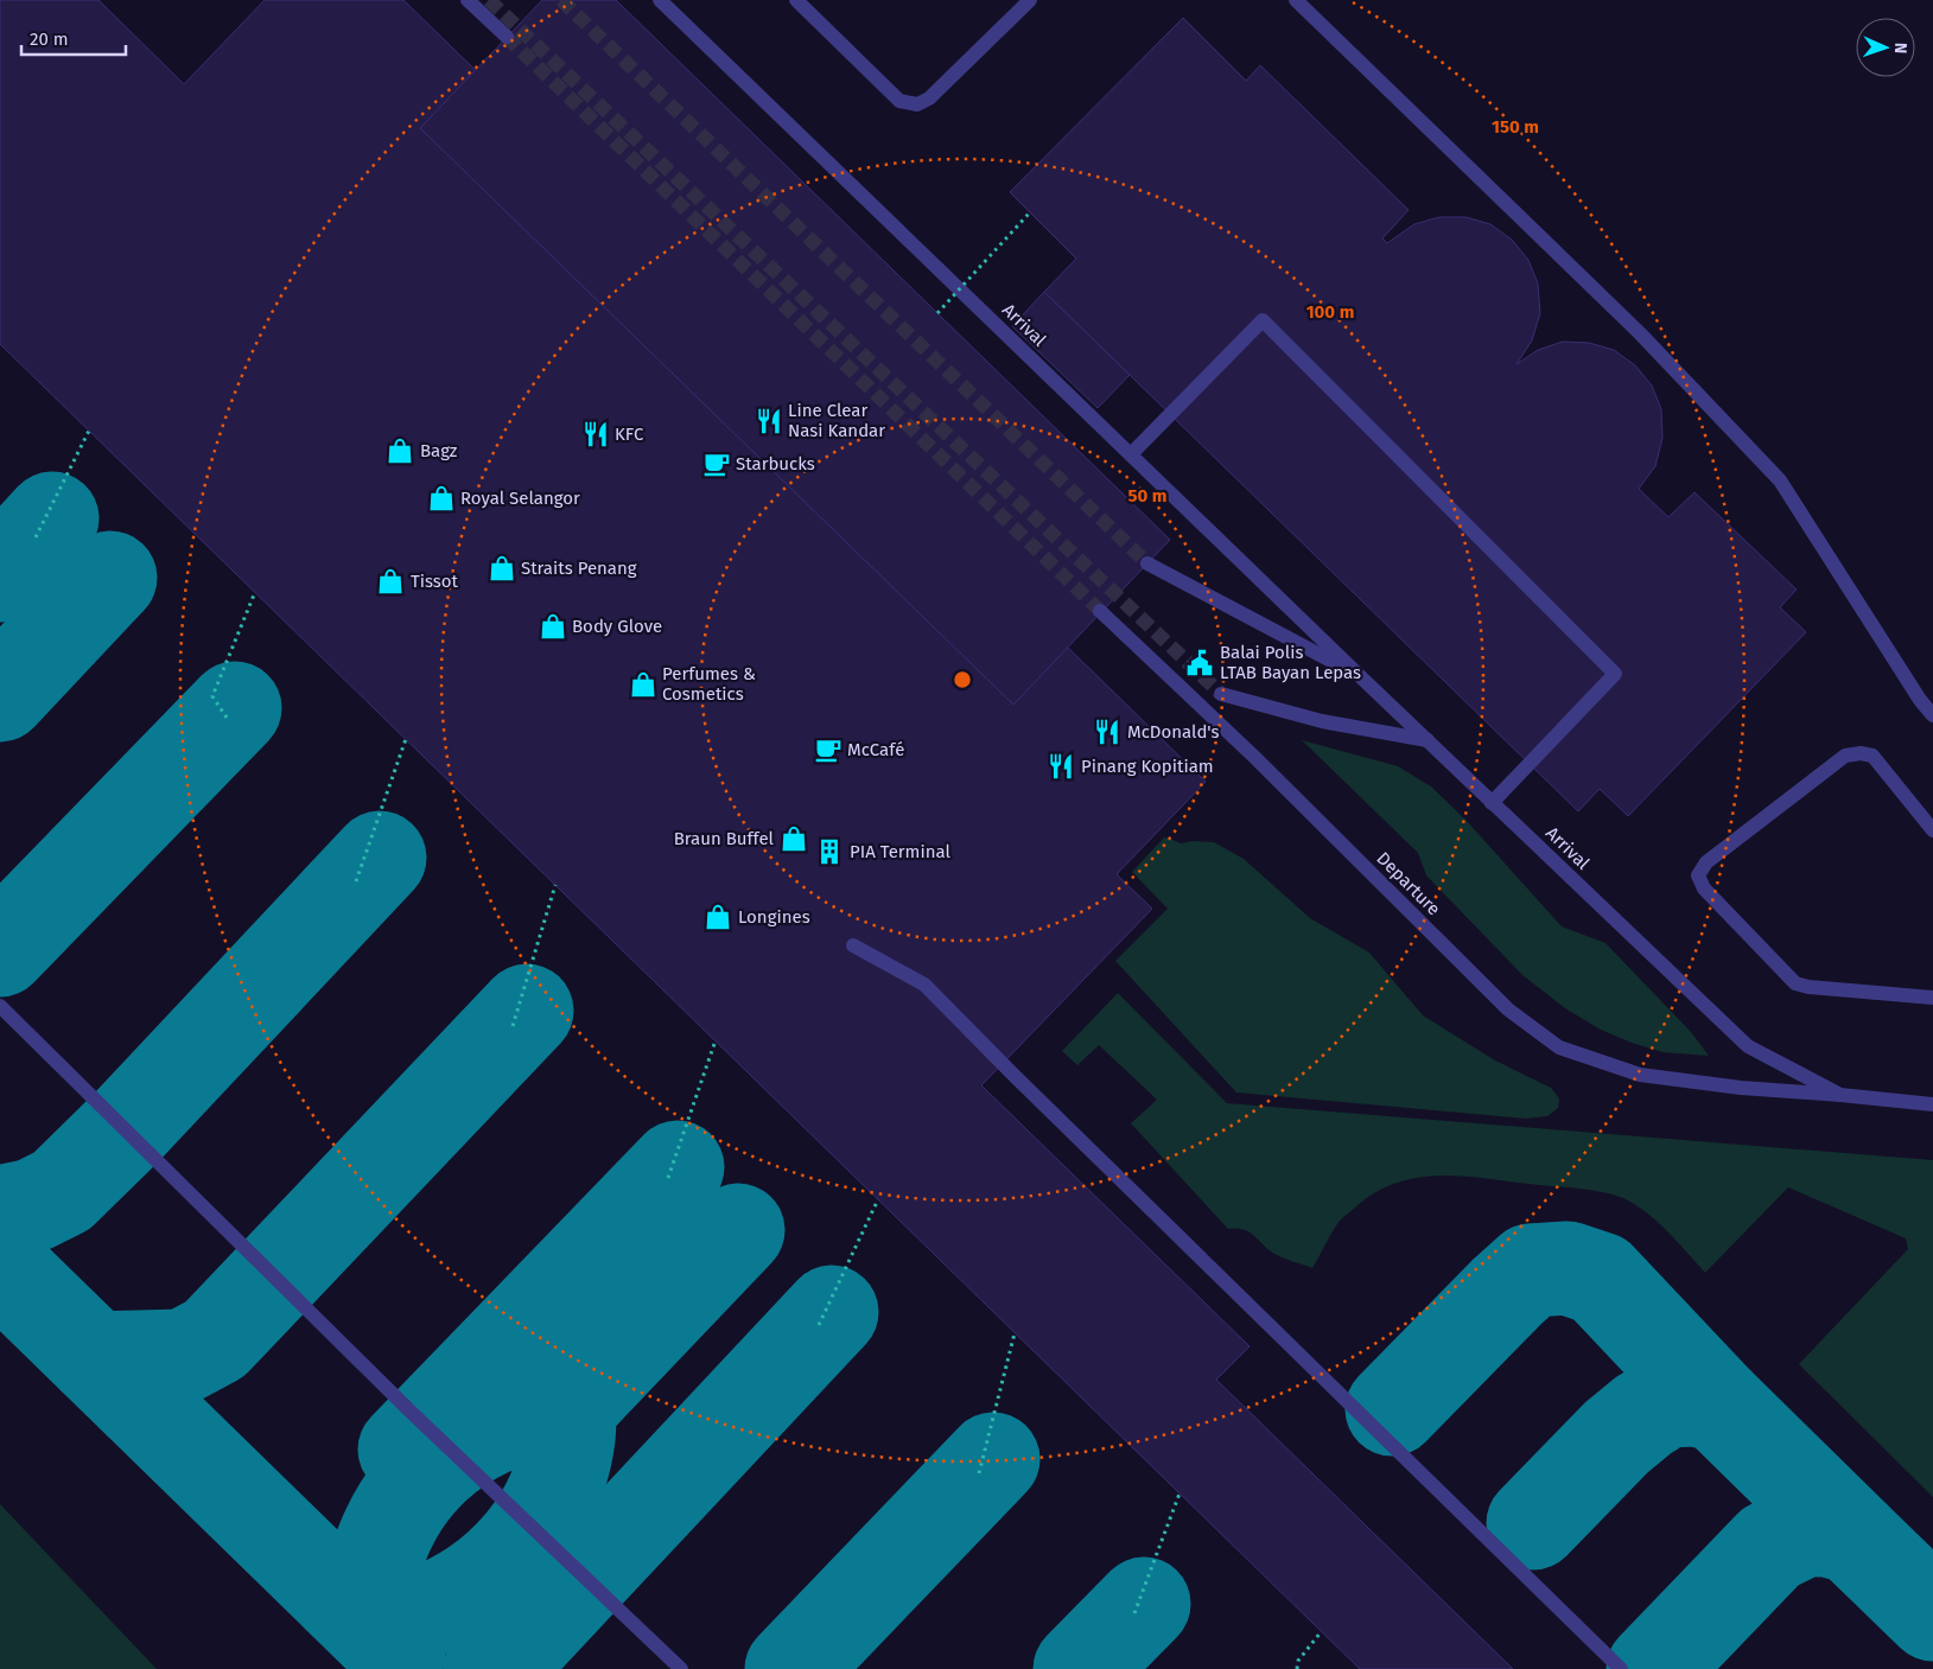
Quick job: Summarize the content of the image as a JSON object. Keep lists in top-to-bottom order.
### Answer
{
  "streets": {
    "street": ["Arrival", "Departure"]
  },
  "crossings": [
    ["Arrival", "Departure"]
  ],
  "places": {
    "restaurant": [
      "Line Clear Nasi Kandar",
      "KFC",
      "McDonald's",
      "Pinang Kopitiam"
    ],
    "shop": [
      "Bagz",
      "Royal Selangor",
      "Straits Penang",
      "Tissot",
      "Body Glove",
      "Perfumes & Cosmetics",
      "Braun Buffel",
      "Longines"
    ],
    "cafe": ["Starbucks", "McCafé"],
    "public building": ["Balai Polis LTAB Bayan Lepas"],
    "building": ["PIA Terminal"]
  },
  "scale_bar": "20 m",
  "north": "right",
  "rings": ["150 m", "100 m", "50 m"]
}
